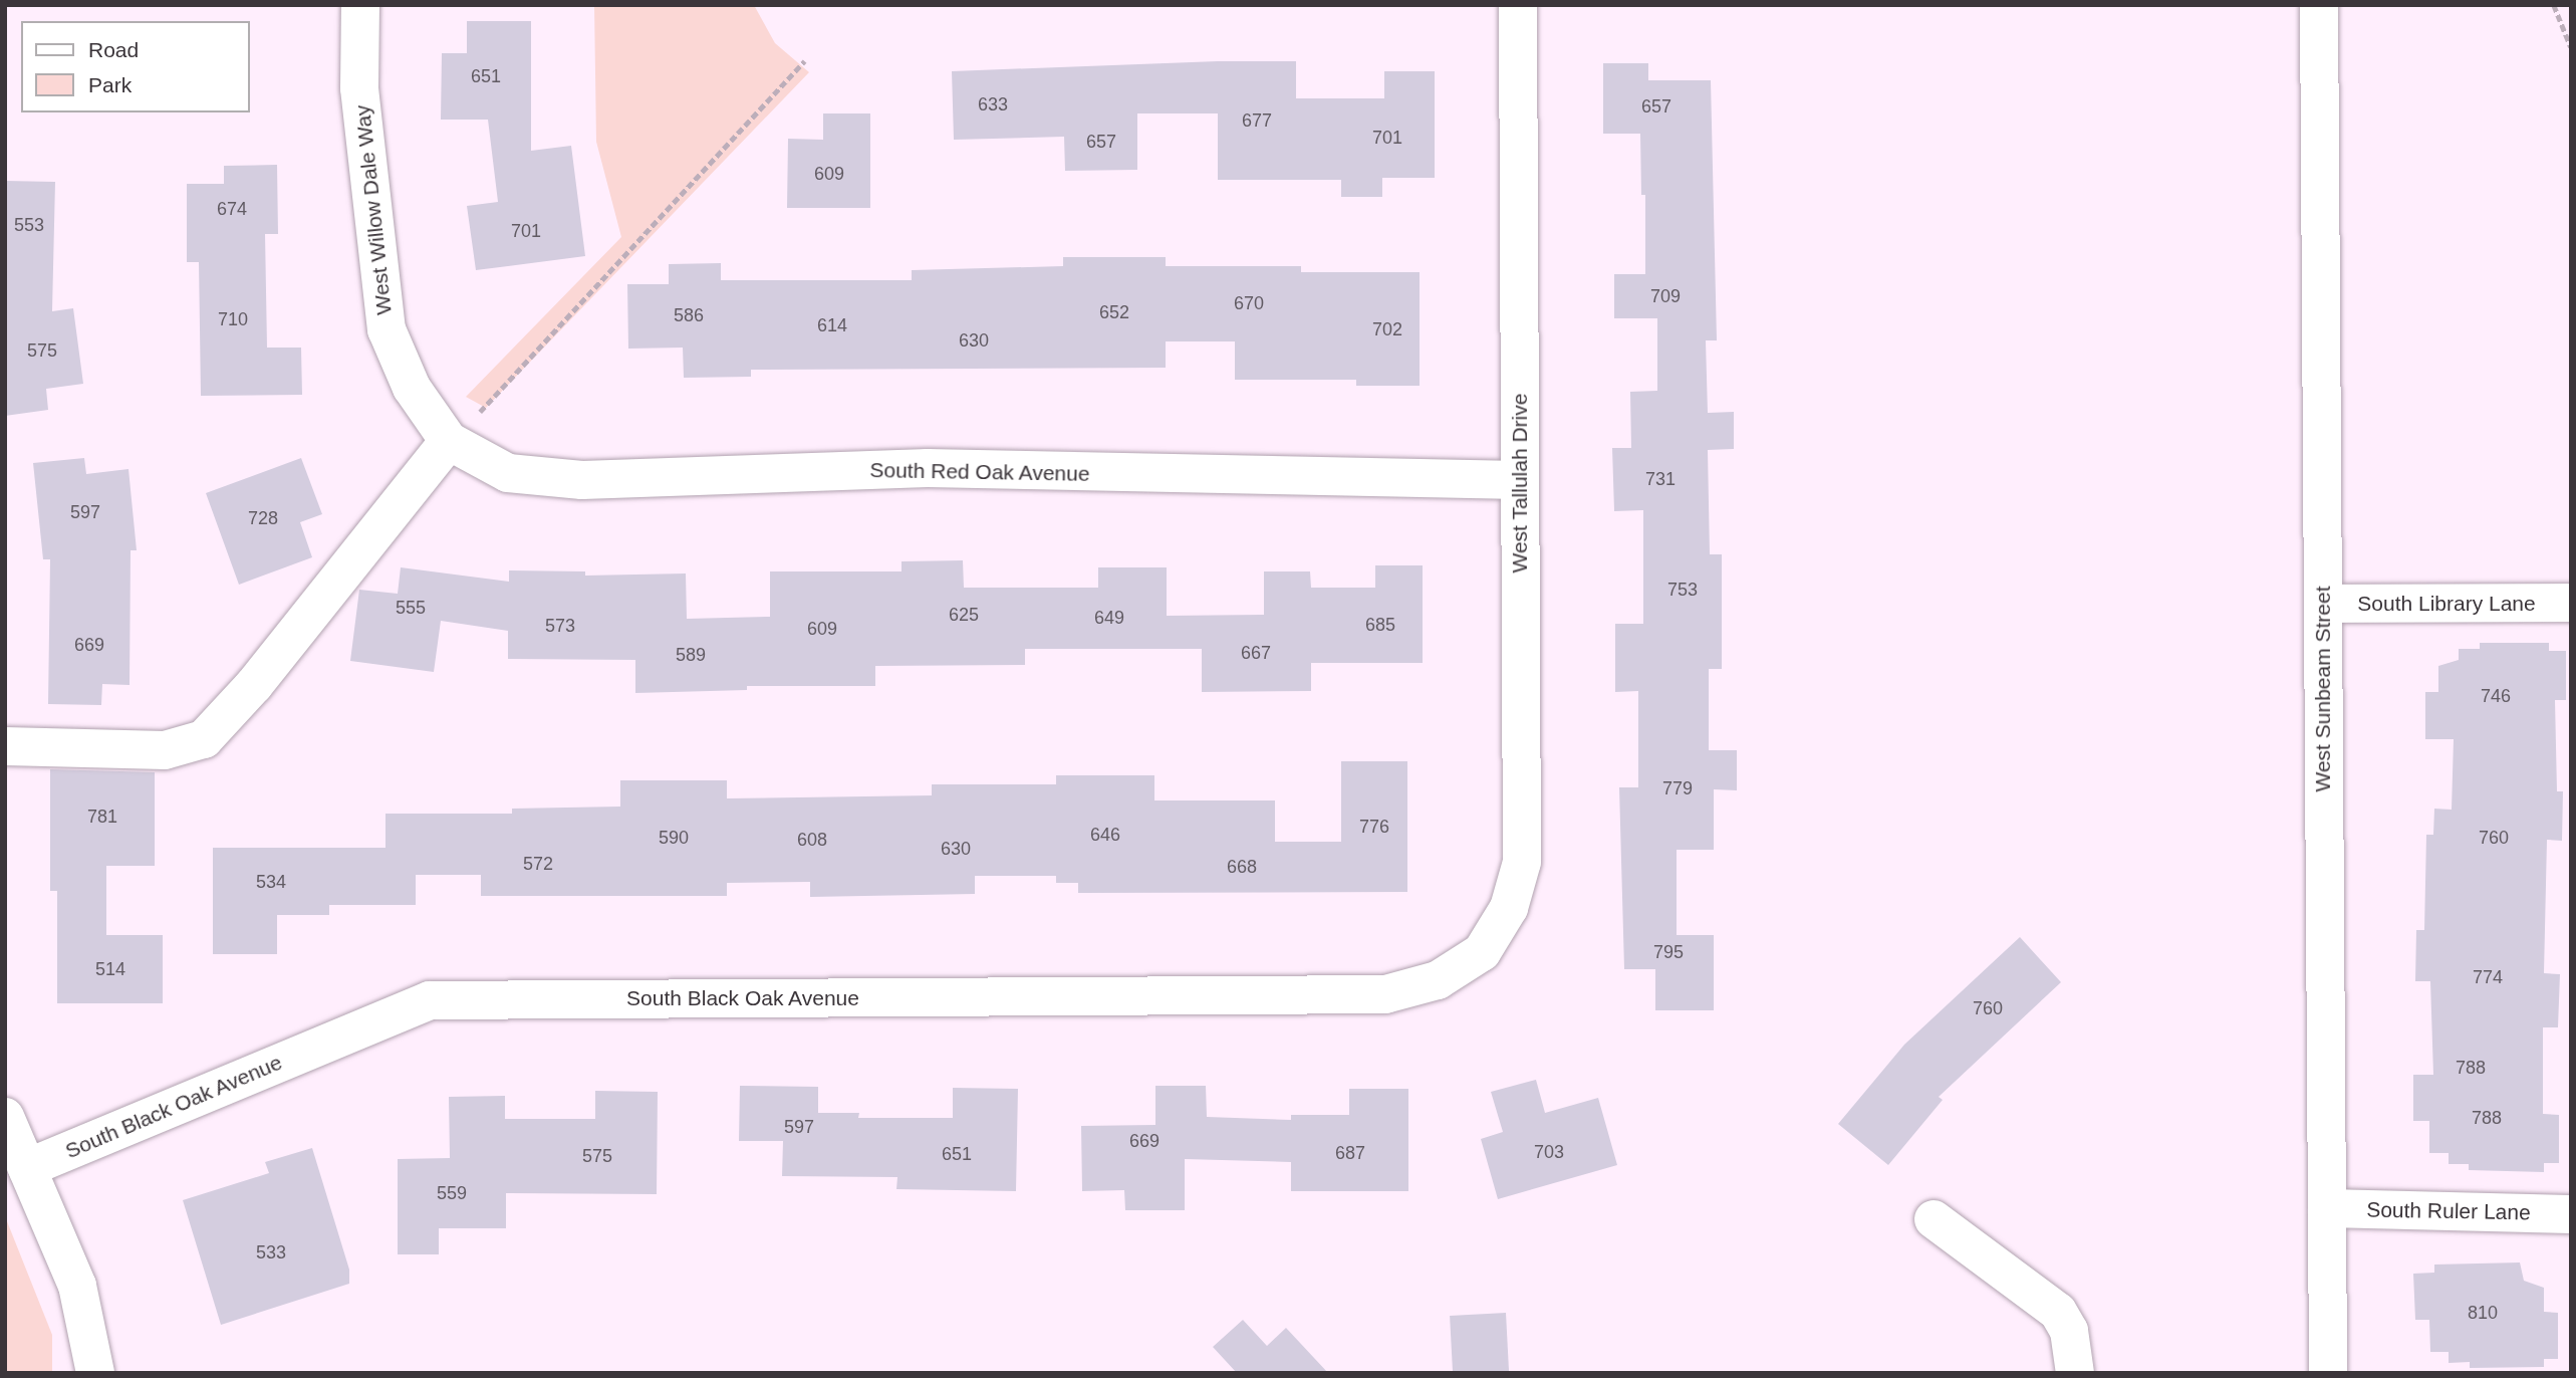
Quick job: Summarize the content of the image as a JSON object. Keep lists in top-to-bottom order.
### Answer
{
  "streets": {
    "street": [
      "West Willow Dale Way",
      "South Red Oak Avenue",
      "West Tallulah Drive",
      "South Library Lane",
      "West Sunbeam Street",
      "South Black Oak Avenue",
      "South Ruler Lane"
    ]
  },
  "crossings": [
    ["West Willow Dale Way", "South Red Oak Avenue"],
    ["South Red Oak Avenue", "West Tallulah Drive"],
    ["West Tallulah Drive", "South Black Oak Avenue"],
    ["South Library Lane", "West Sunbeam Street"],
    ["West Sunbeam Street", "South Ruler Lane"]
  ],
  "house_numbers": [
    "651",
    "633",
    "657",
    "677",
    "701",
    "657",
    "609",
    "674",
    "553",
    "701",
    "709",
    "670",
    "652",
    "586",
    "710",
    "614",
    "702",
    "630",
    "575",
    "731",
    "597",
    "728",
    "753",
    "555",
    "625",
    "649",
    "685",
    "573",
    "609",
    "669",
    "667",
    "589",
    "746",
    "779",
    "781",
    "776",
    "646",
    "590",
    "760",
    "608",
    "630",
    "572",
    "668",
    "534",
    "795",
    "514",
    "774",
    "760",
    "788",
    "788",
    "597",
    "669",
    "703",
    "687",
    "651",
    "575",
    "559",
    "533",
    "810"
  ],
  "legend": ["Road", "Park"]
}
